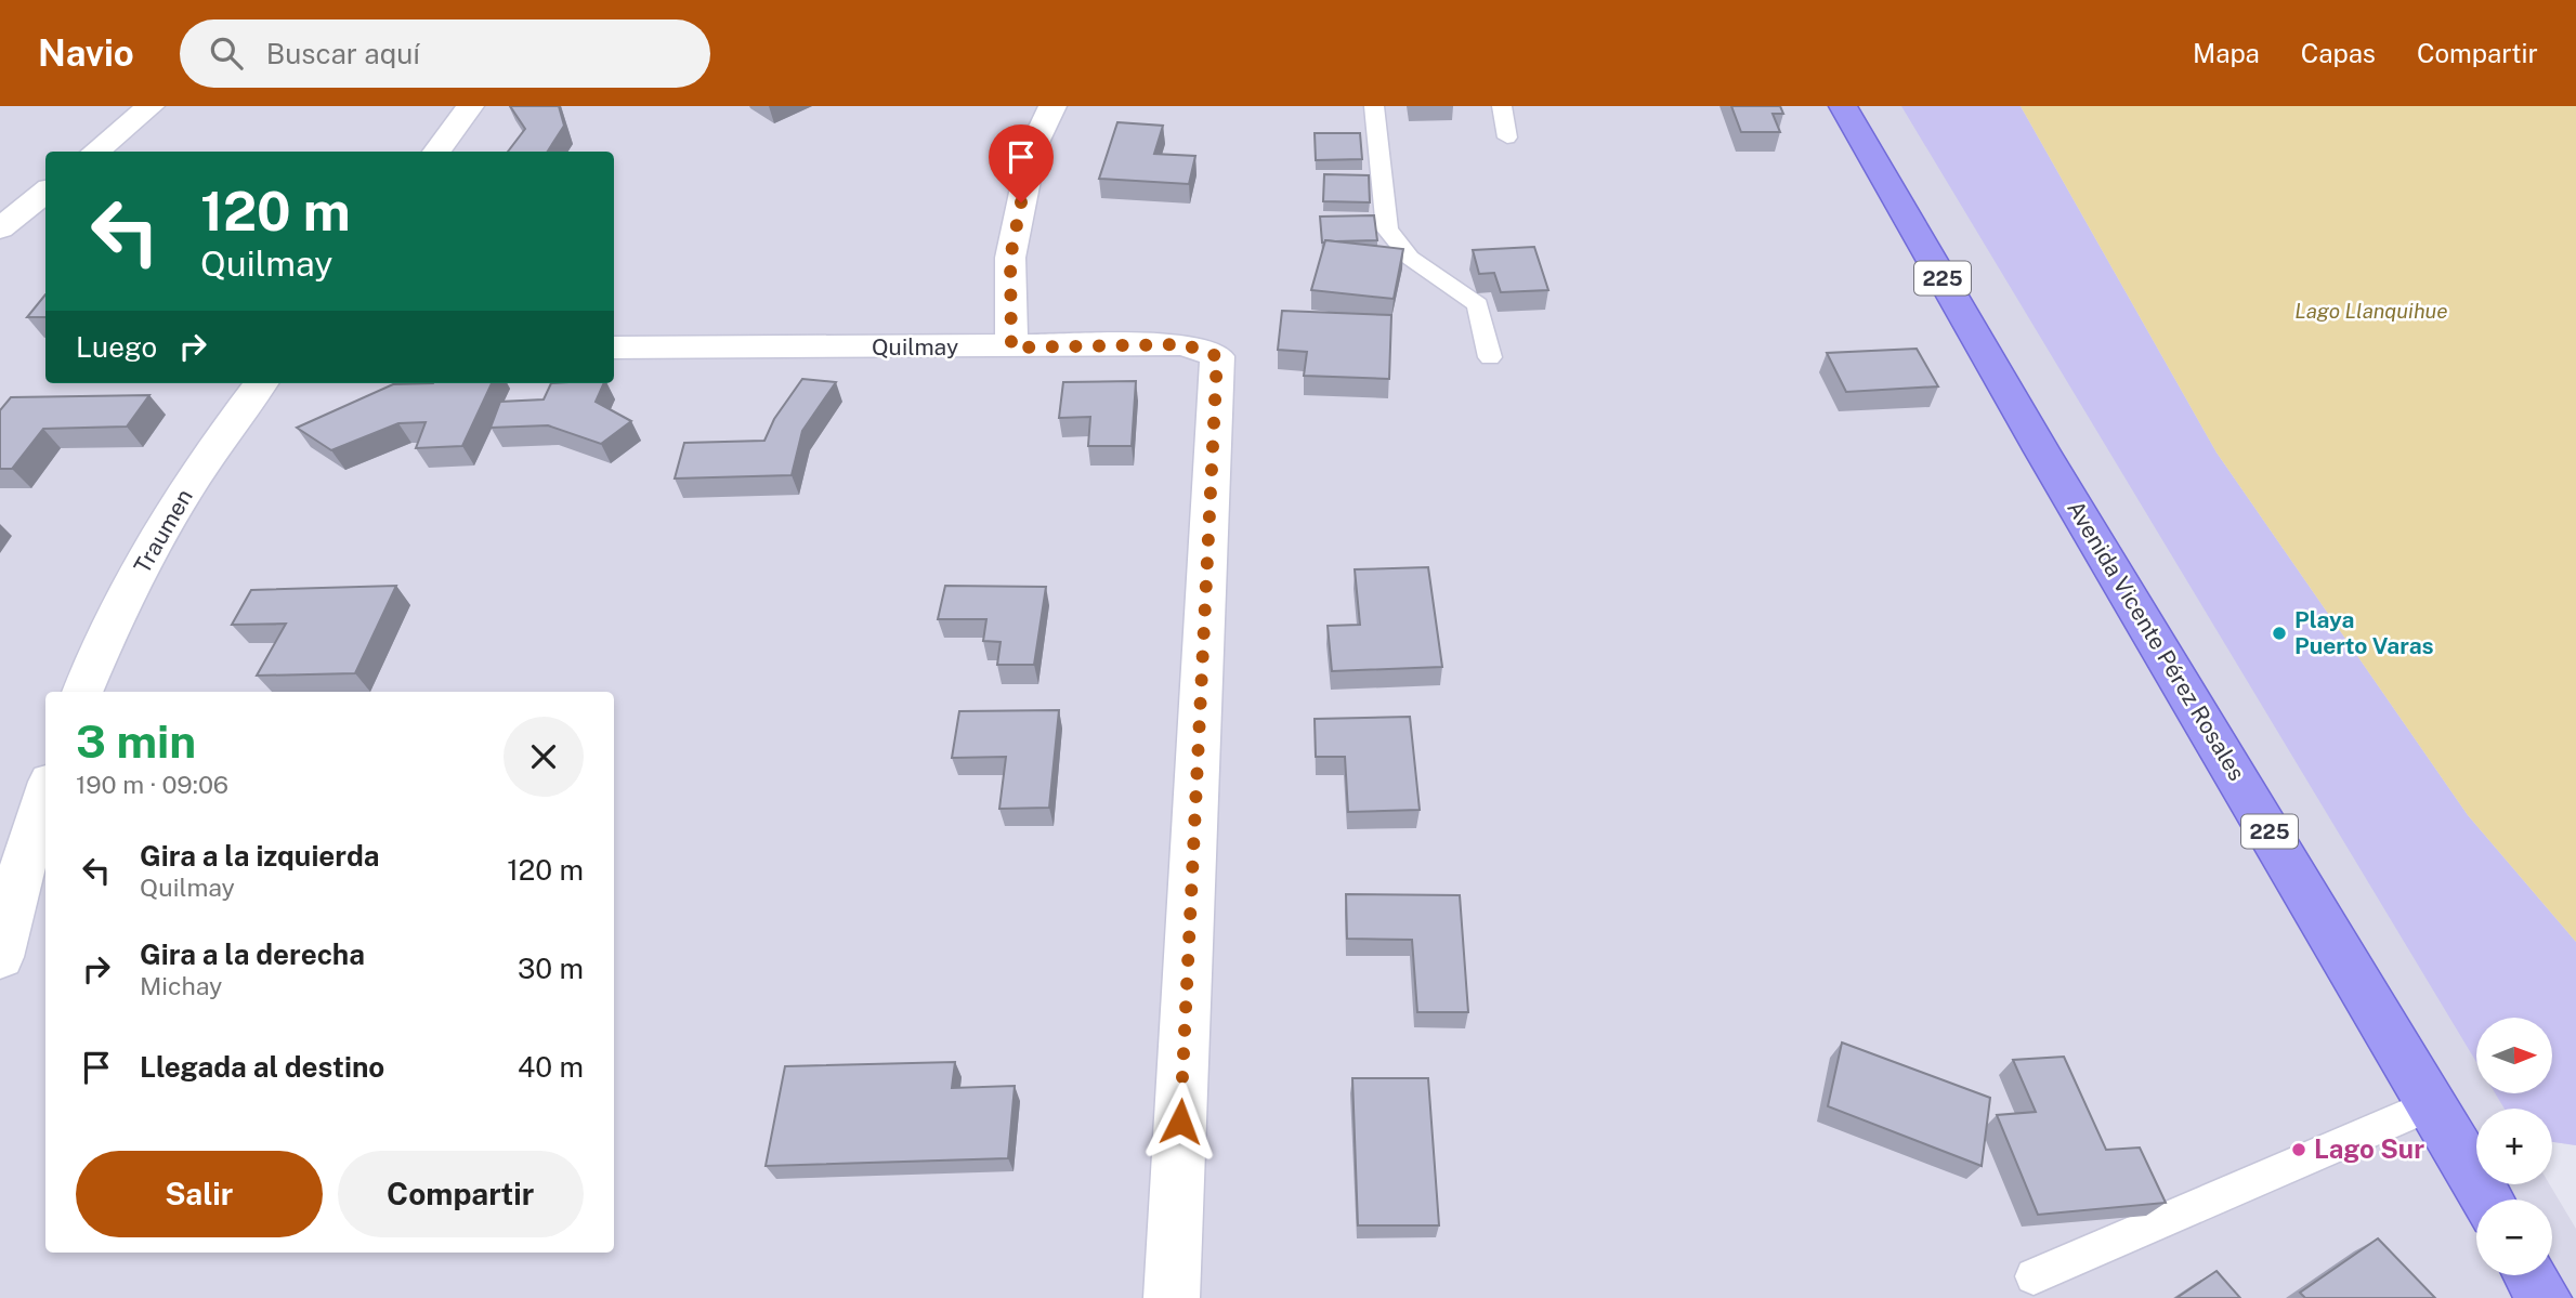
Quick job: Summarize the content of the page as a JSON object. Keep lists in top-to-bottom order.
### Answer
{
  "streets": {
    "main road": ["225", "Avenida Vicente Pérez Rosales"],
    "street": ["Quilmay", "Traumen"]
  },
  "water": ["Lago Llanquihue"],
  "places": ["Playa Puerto Varas", "Lago Sur"],
  "north": "right",
  "page": {
    "header": "Navio",
    "search": "Buscar aquí",
    "nav": ["Mapa", "Capas", "Compartir"],
    "turn": ["120 m", "Quilmay"],
    "then": "Luego",
    "heading": ["3 min", "190 m · 09:06"],
    "list": [
      {
        "name": "Gira a la izquierda",
        "note": "Quilmay",
        "value": "120 m"
      },
      {
        "name": "Gira a la derecha",
        "note": "Michay",
        "value": "30 m"
      },
      {
        "name": "Llegada al destino",
        "value": "40 m"
      }
    ],
    "map_buttons": ["+", "−"],
    "buttons": ["Salir", "Compartir"]
  }
}
